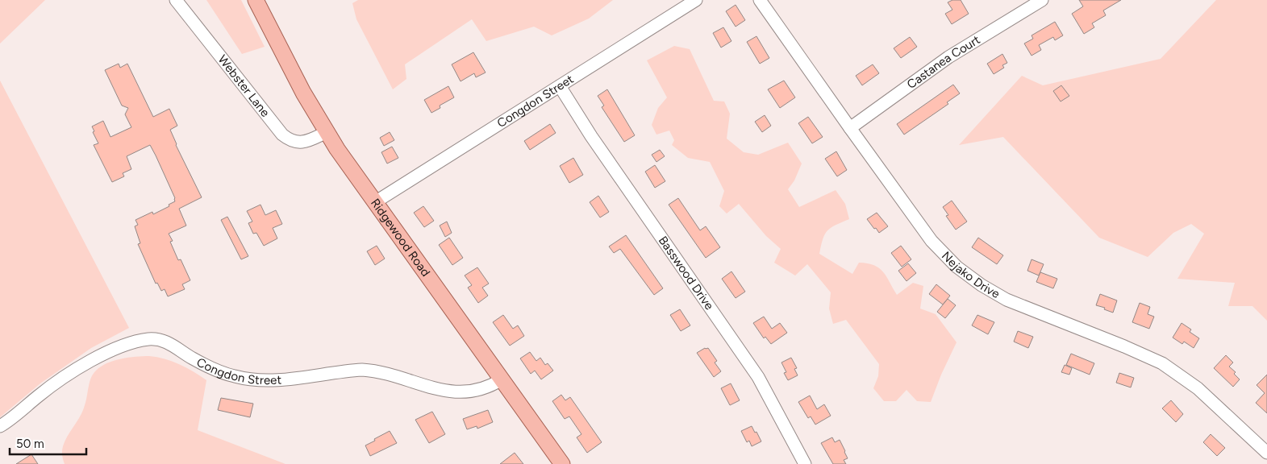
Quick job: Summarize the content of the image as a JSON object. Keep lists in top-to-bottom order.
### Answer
{
  "streets": {
    "main road": ["Ridgewood Road"],
    "street": [
      "Castanea Court",
      "Webster Lane",
      "Congdon Street",
      "Basswood Drive",
      "Nejako Drive"
    ]
  },
  "crossings": [
    ["Castanea Court", "Nejako Drive"],
    ["Webster Lane", "Ridgewood Road"],
    ["Congdon Street", "Ridgewood Road"],
    ["Congdon Street", "Basswood Drive"]
  ],
  "scale_bar": "50 m"
}
